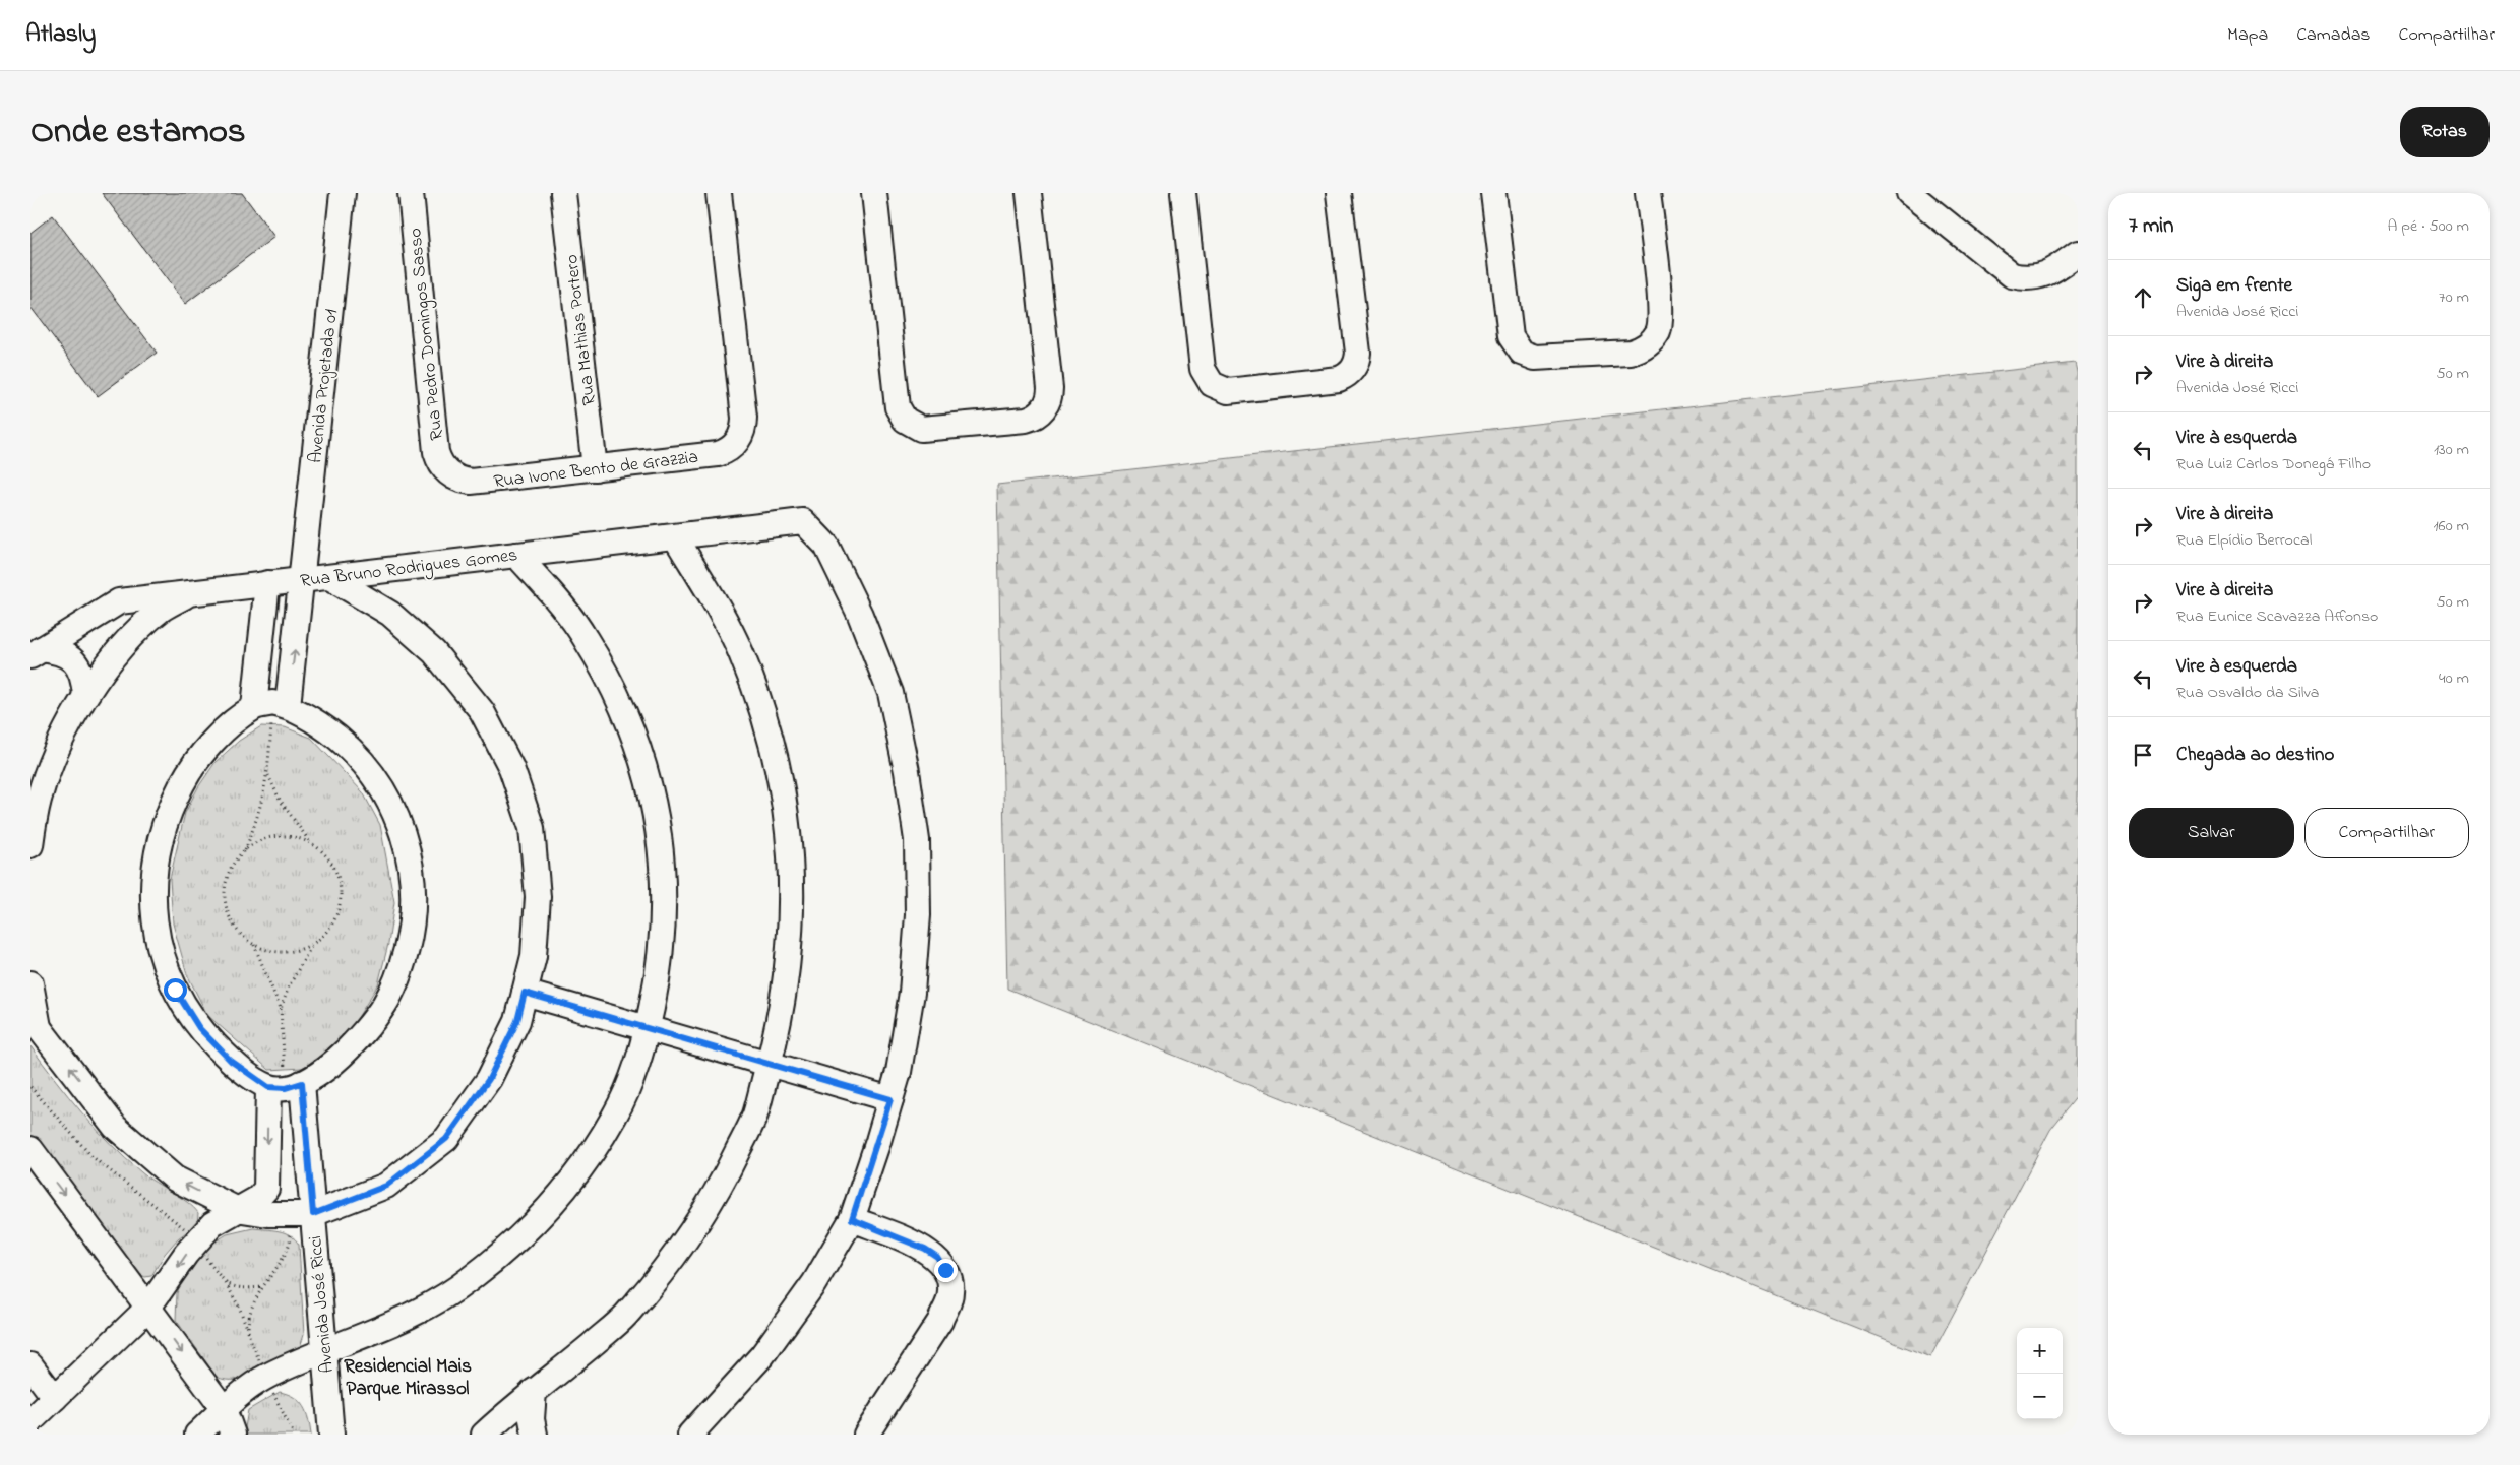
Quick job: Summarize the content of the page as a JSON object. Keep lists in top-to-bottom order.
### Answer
{
  "streets": {
    "street": [
      "Rua Mathias Portero",
      "Rua Pedro Domingos Sasso",
      "Avenida Projetada 01",
      "Rua Ivone Bento de Grazzia",
      "Rua Bruno Rodrigues Gomes",
      "Avenida José Ricci"
    ]
  },
  "crossings": [
    ["Rua Mathias Portero", "Rua Ivone Bento de Grazzia"],
    ["Rua Pedro Domingos Sasso", "Rua Ivone Bento de Grazzia"],
    ["Avenida Projetada 01", "Rua Bruno Rodrigues Gomes"]
  ],
  "districts": ["Residencial Mais Parque Mirassol"],
  "page": {
    "header": "Atlasly",
    "nav": ["Mapa", "Camadas", "Compartilhar"],
    "title": "Onde estamos",
    "buttons": [
      "Rotas",
      ["Salvar", "Compartilhar"]
    ],
    "heading": ["7 min", "A pé · 500 m"],
    "list": [
      ["Siga em frente", "Avenida José Ricci", "70 m"],
      ["Vire à direita", "Avenida José Ricci", "50 m"],
      ["Vire à esquerda", "Rua Luiz Carlos Donegá Filho", "130 m"],
      ["Vire à direita", "Rua Elpídio Berrocal", "160 m"],
      ["Vire à direita", "Rua Eunice Scavazza Affonso", "50 m"],
      ["Vire à esquerda", "Rua Osvaldo da Silva", "40 m"],
      "Chegada ao destino"
    ],
    "map_buttons": ["+", "−"]
  }
}
